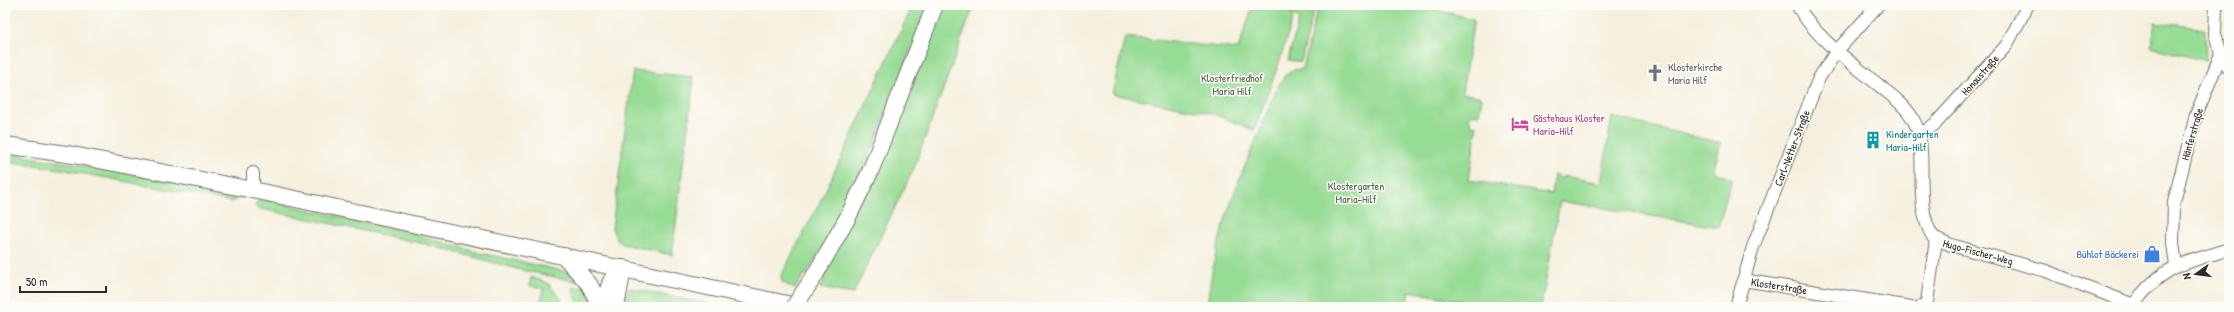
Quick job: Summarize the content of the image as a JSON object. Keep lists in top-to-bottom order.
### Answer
{
  "streets": {
    "street": [
      "Honaustraße",
      "Hänferstraße",
      "Carl-Netter-Straße",
      "Hugo-Fischer-Weg",
      "Klosterstraße"
    ]
  },
  "crossings": [
    ["Honaustraße", "Hugo-Fischer-Weg"],
    ["Carl-Netter-Straße", "Hugo-Fischer-Weg"],
    ["Carl-Netter-Straße", "Klosterstraße"]
  ],
  "parks": ["Klosterfriedhof Maria Hilf", "Klostergarten Maria-Hilf"],
  "places": {
    "church": ["Klosterkirche Maria Hilf"],
    "hotel": ["Gästehaus Kloster Maria-Hilf"],
    "building": ["Kindergarten Maria-Hilf"],
    "shop": ["Bühlot Bäckerei"]
  },
  "scale_bar": "50 m",
  "north": "left"
}
